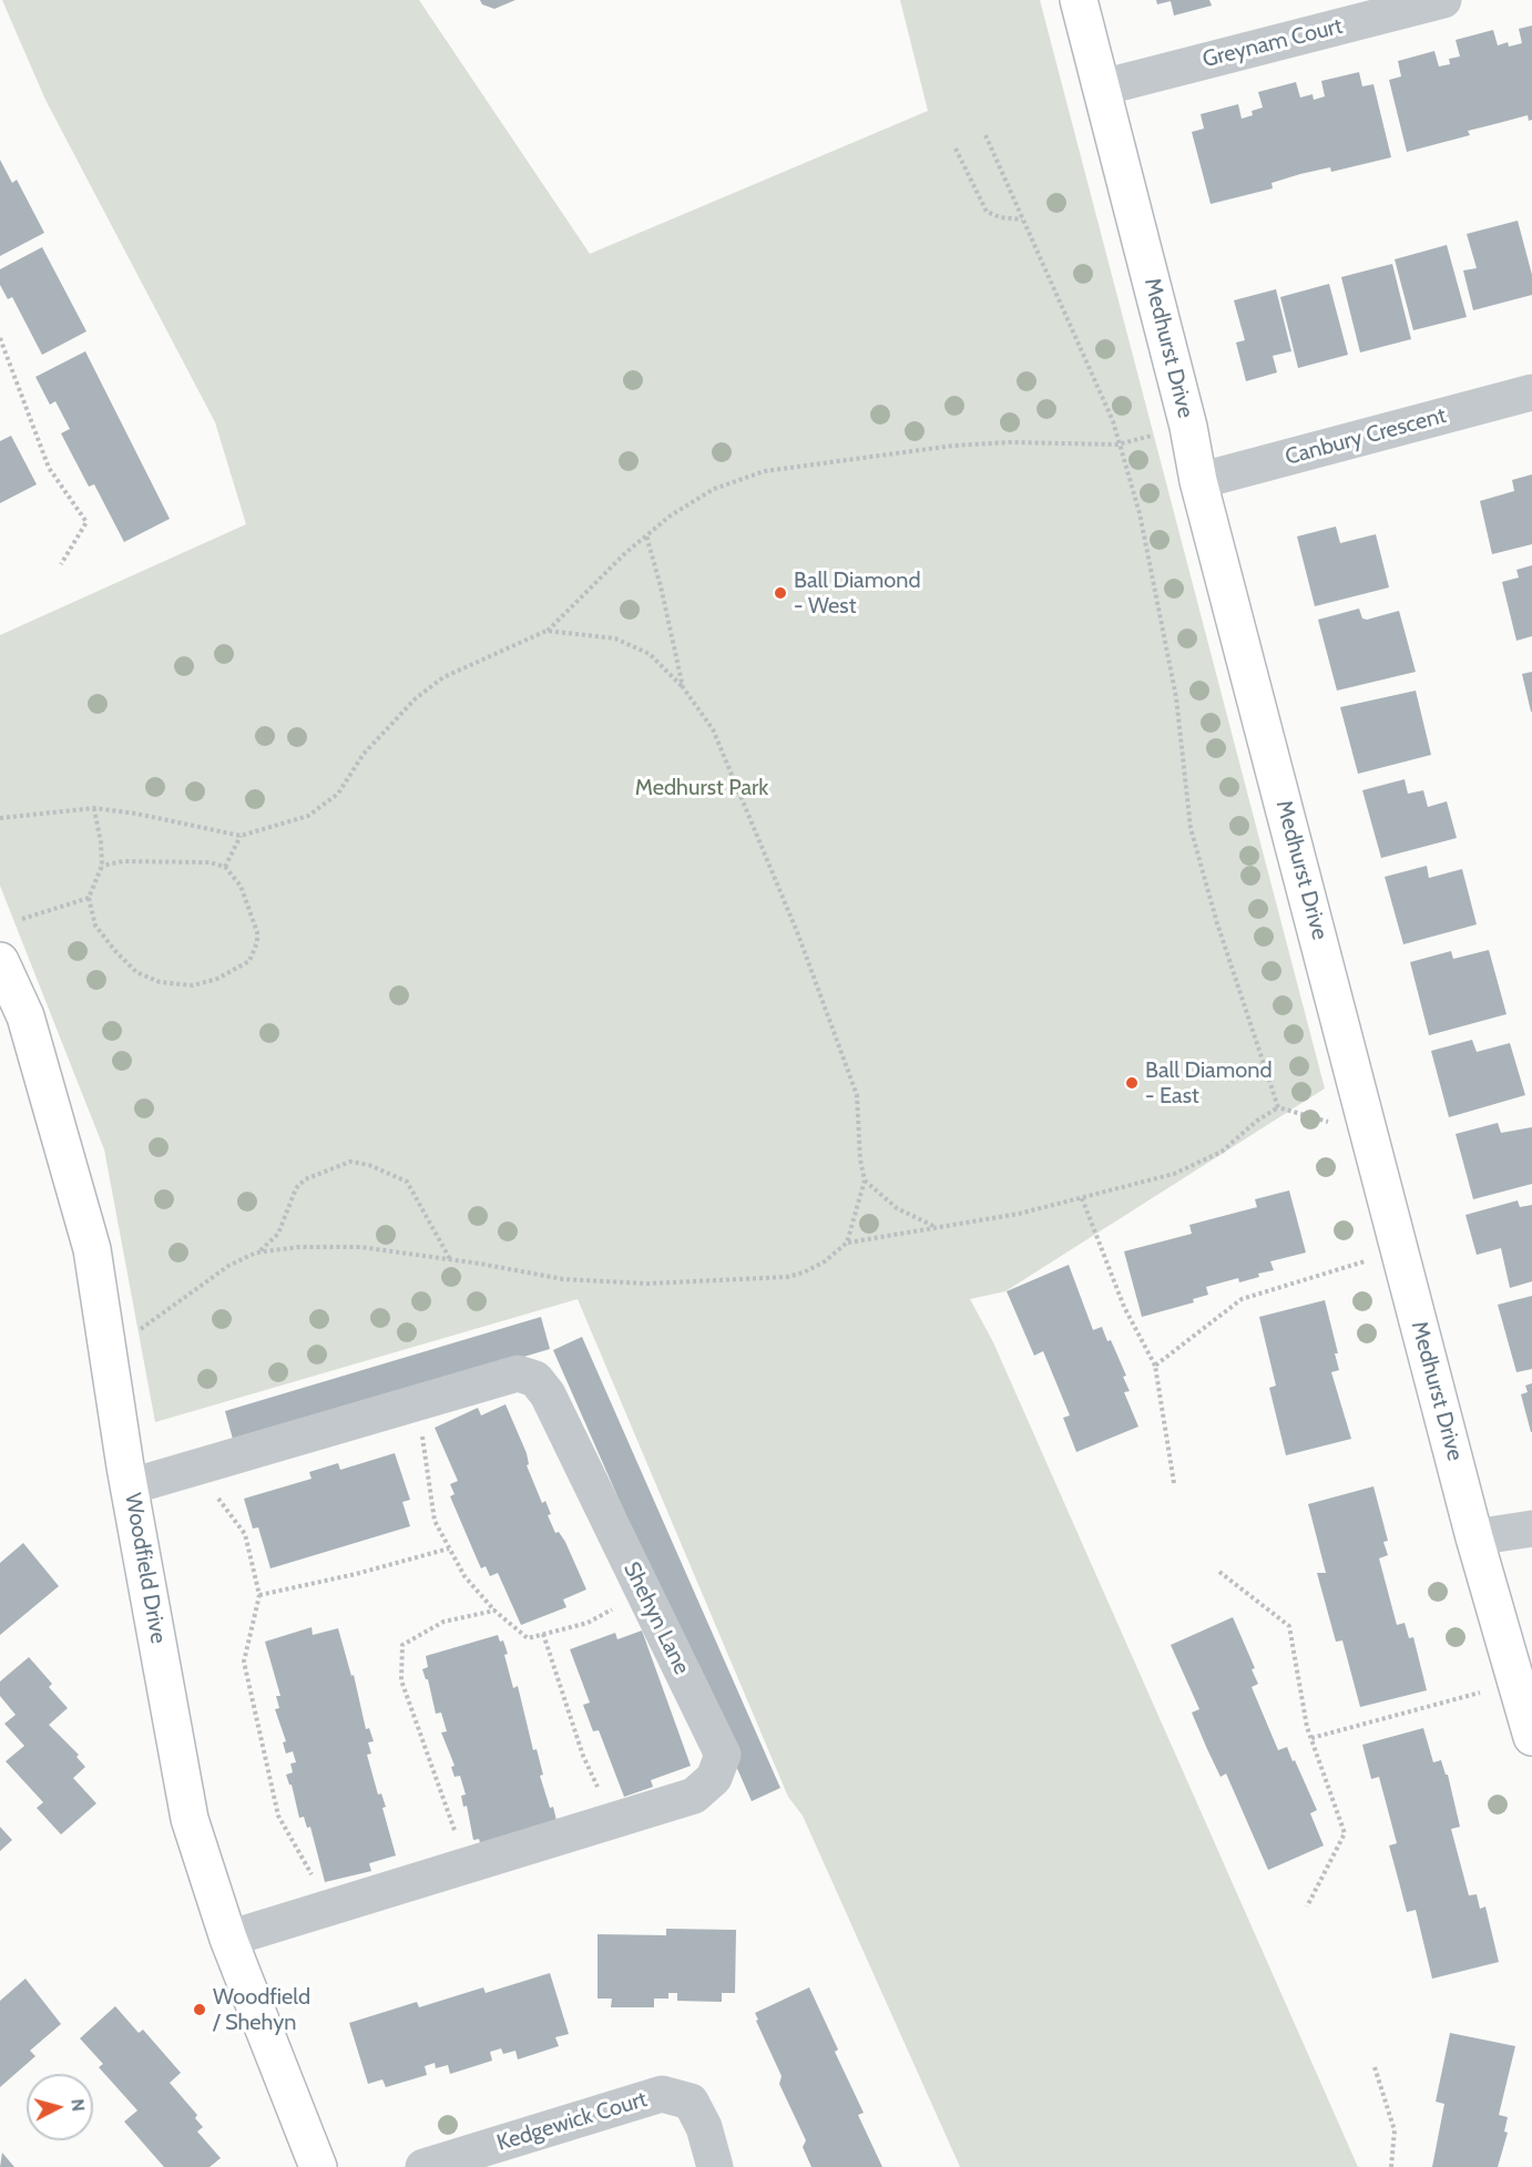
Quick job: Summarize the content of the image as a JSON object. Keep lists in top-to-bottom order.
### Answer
{
  "streets": {
    "street": [
      "Greynam Court",
      "Medhurst Drive",
      "Canbury Crescent",
      "Woodfield Drive",
      "Shehyn Lane",
      "Kedgewick Court"
    ]
  },
  "crossings": [
    ["Greynam Court", "Medhurst Drive"],
    ["Medhurst Drive", "Canbury Crescent"],
    ["Woodfield Drive", "Shehyn Lane"]
  ],
  "parks": ["Medhurst Park"],
  "places": ["Ball Diamond - West", "Ball Diamond - East", "Woodfield / Shehyn"],
  "north": "right"
}
